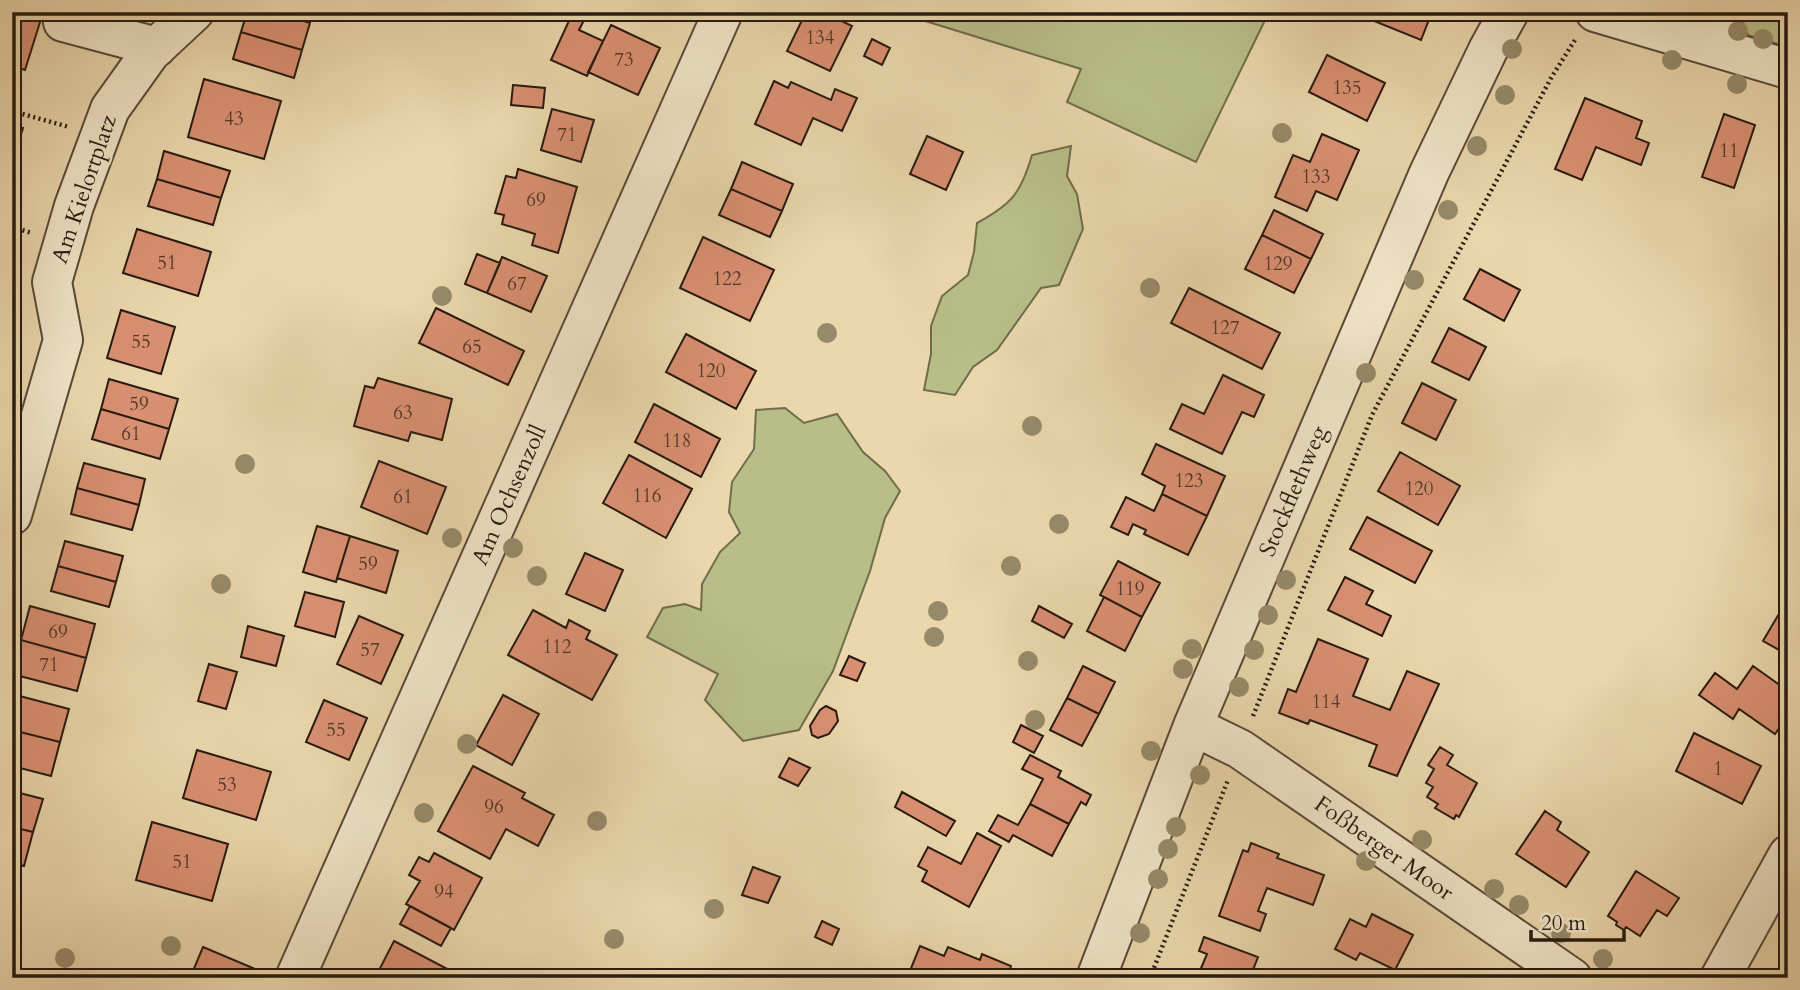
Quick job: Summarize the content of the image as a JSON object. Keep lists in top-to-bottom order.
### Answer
{
  "streets": {
    "street": [
      "Am Kielortplatz",
      "Stockflethweg",
      "Am Ochsenzoll",
      "Foßberger Moor"
    ]
  },
  "crossings": [
    ["Stockflethweg", "Foßberger Moor"]
  ],
  "house_numbers": [
    "134",
    "73",
    "135",
    "43",
    "71",
    "11",
    "133",
    "69",
    "51",
    "129",
    "122",
    "67",
    "127",
    "55",
    "65",
    "120",
    "59",
    "63",
    "61",
    "118",
    "123",
    "120",
    "116",
    "61",
    "59",
    "119",
    "69",
    "112",
    "57",
    "71",
    "114",
    "55",
    "1",
    "53",
    "96",
    "51",
    "94"
  ],
  "scale_bar": "20 m"
}
